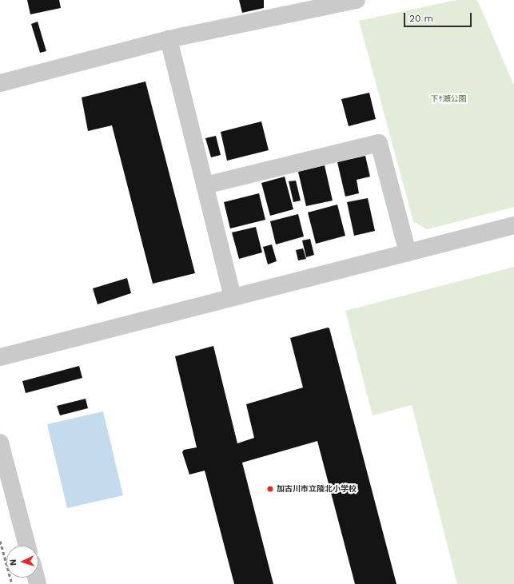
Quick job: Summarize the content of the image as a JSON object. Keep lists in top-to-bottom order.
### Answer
{
  "parks": ["下ｹ瀬公園"],
  "places": ["加古川市立陵北小学校"],
  "scale_bar": "20 m",
  "north": "left"
}
